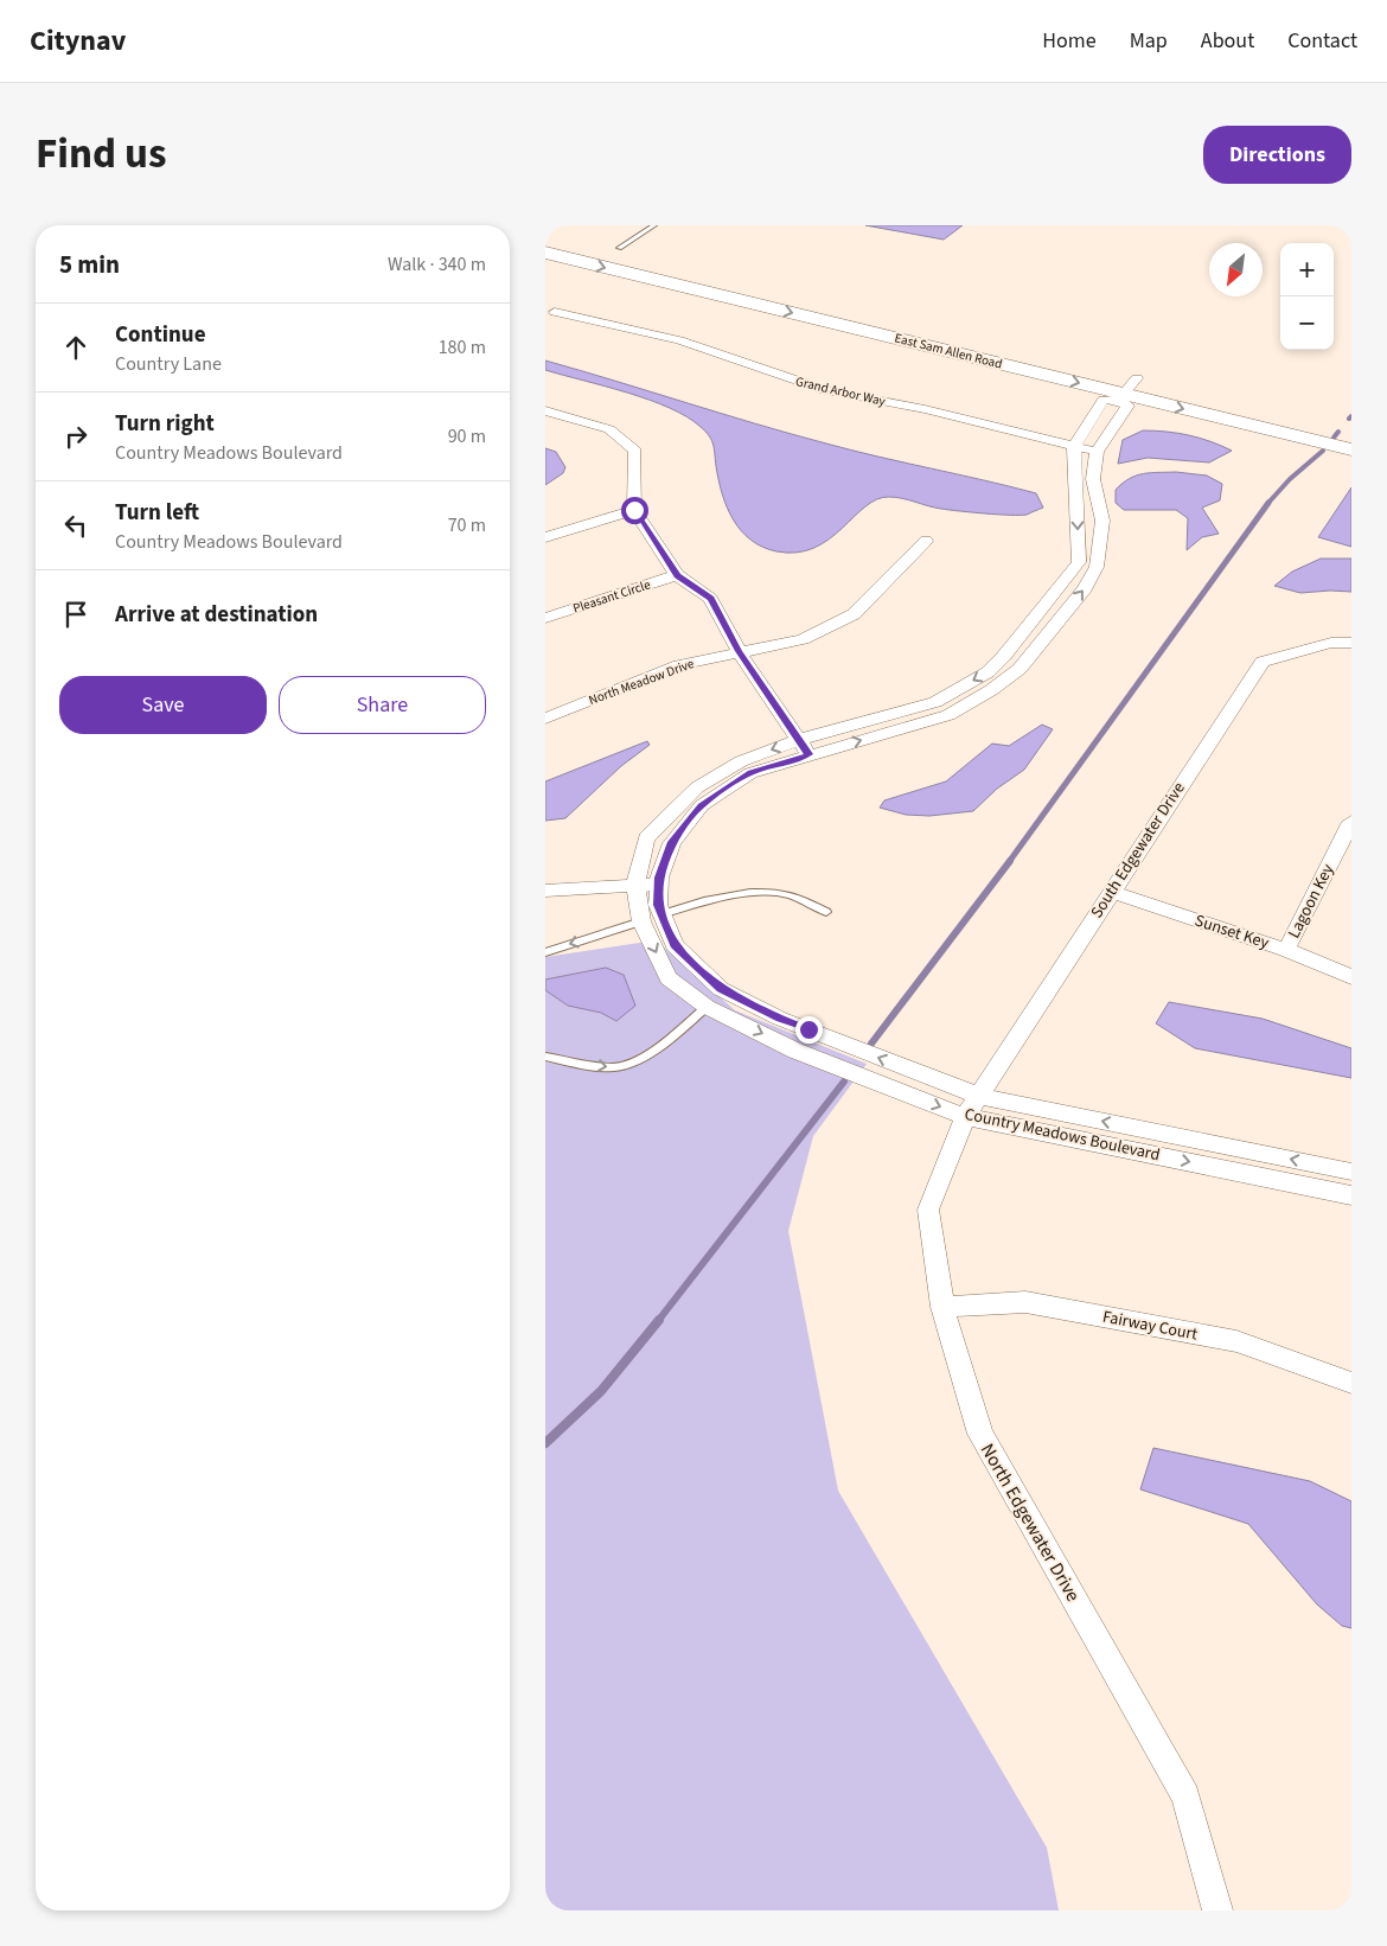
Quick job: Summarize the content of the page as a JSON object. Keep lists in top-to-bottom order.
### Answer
{
  "streets": {
    "main road": ["East Sam Allen Road"],
    "street": [
      "Grand Arbor Way",
      "Pleasant Circle",
      "North Meadow Drive",
      "South Edgewater Drive",
      "Lagoon Key",
      "Sunset Key",
      "Country Meadows Boulevard",
      "Fairway Court",
      "North Edgewater Drive"
    ]
  },
  "crossings": [
    ["East Sam Allen Road", "Country Meadows Boulevard"],
    ["Grand Arbor Way", "Country Meadows Boulevard"],
    ["South Edgewater Drive", "Sunset Key"],
    ["South Edgewater Drive", "Country Meadows Boulevard"],
    ["South Edgewater Drive", "North Edgewater Drive"],
    ["Lagoon Key", "Sunset Key"],
    ["Country Meadows Boulevard", "North Edgewater Drive"],
    ["Fairway Court", "North Edgewater Drive"]
  ],
  "north": "bottom left",
  "page": {
    "header": "Citynav",
    "nav": [
      "Home",
      "Map",
      "About",
      "Contact"
    ],
    "title": "Find us",
    "buttons": [
      "Directions",
      ["Save", "Share"]
    ],
    "heading": ["5 min", "Walk · 340 m"],
    "map_buttons": ["+", "−"],
    "list": [
      ["Continue", "Country Lane", "180 m"],
      ["Turn right", "Country Meadows Boulevard", "90 m"],
      ["Turn left", "Country Meadows Boulevard", "70 m"],
      "Arrive at destination"
    ]
  }
}
